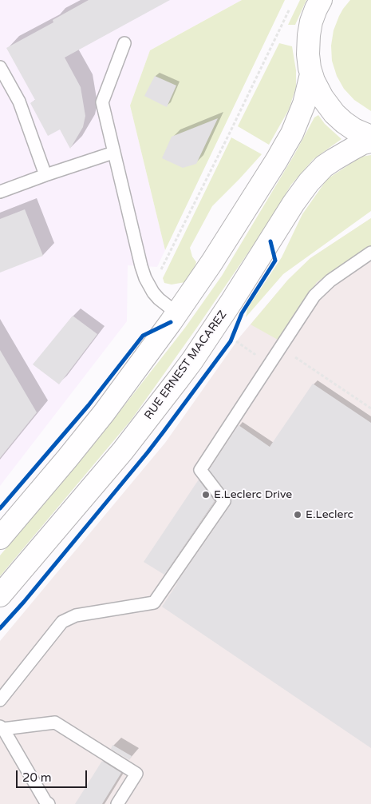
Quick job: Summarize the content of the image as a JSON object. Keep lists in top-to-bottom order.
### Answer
{
  "streets": {
    "main road": ["RUE ERNEST MACAREZ"]
  },
  "places": ["E.Leclerc Drive", "E.Leclerc"],
  "scale_bar": "20 m"
}
